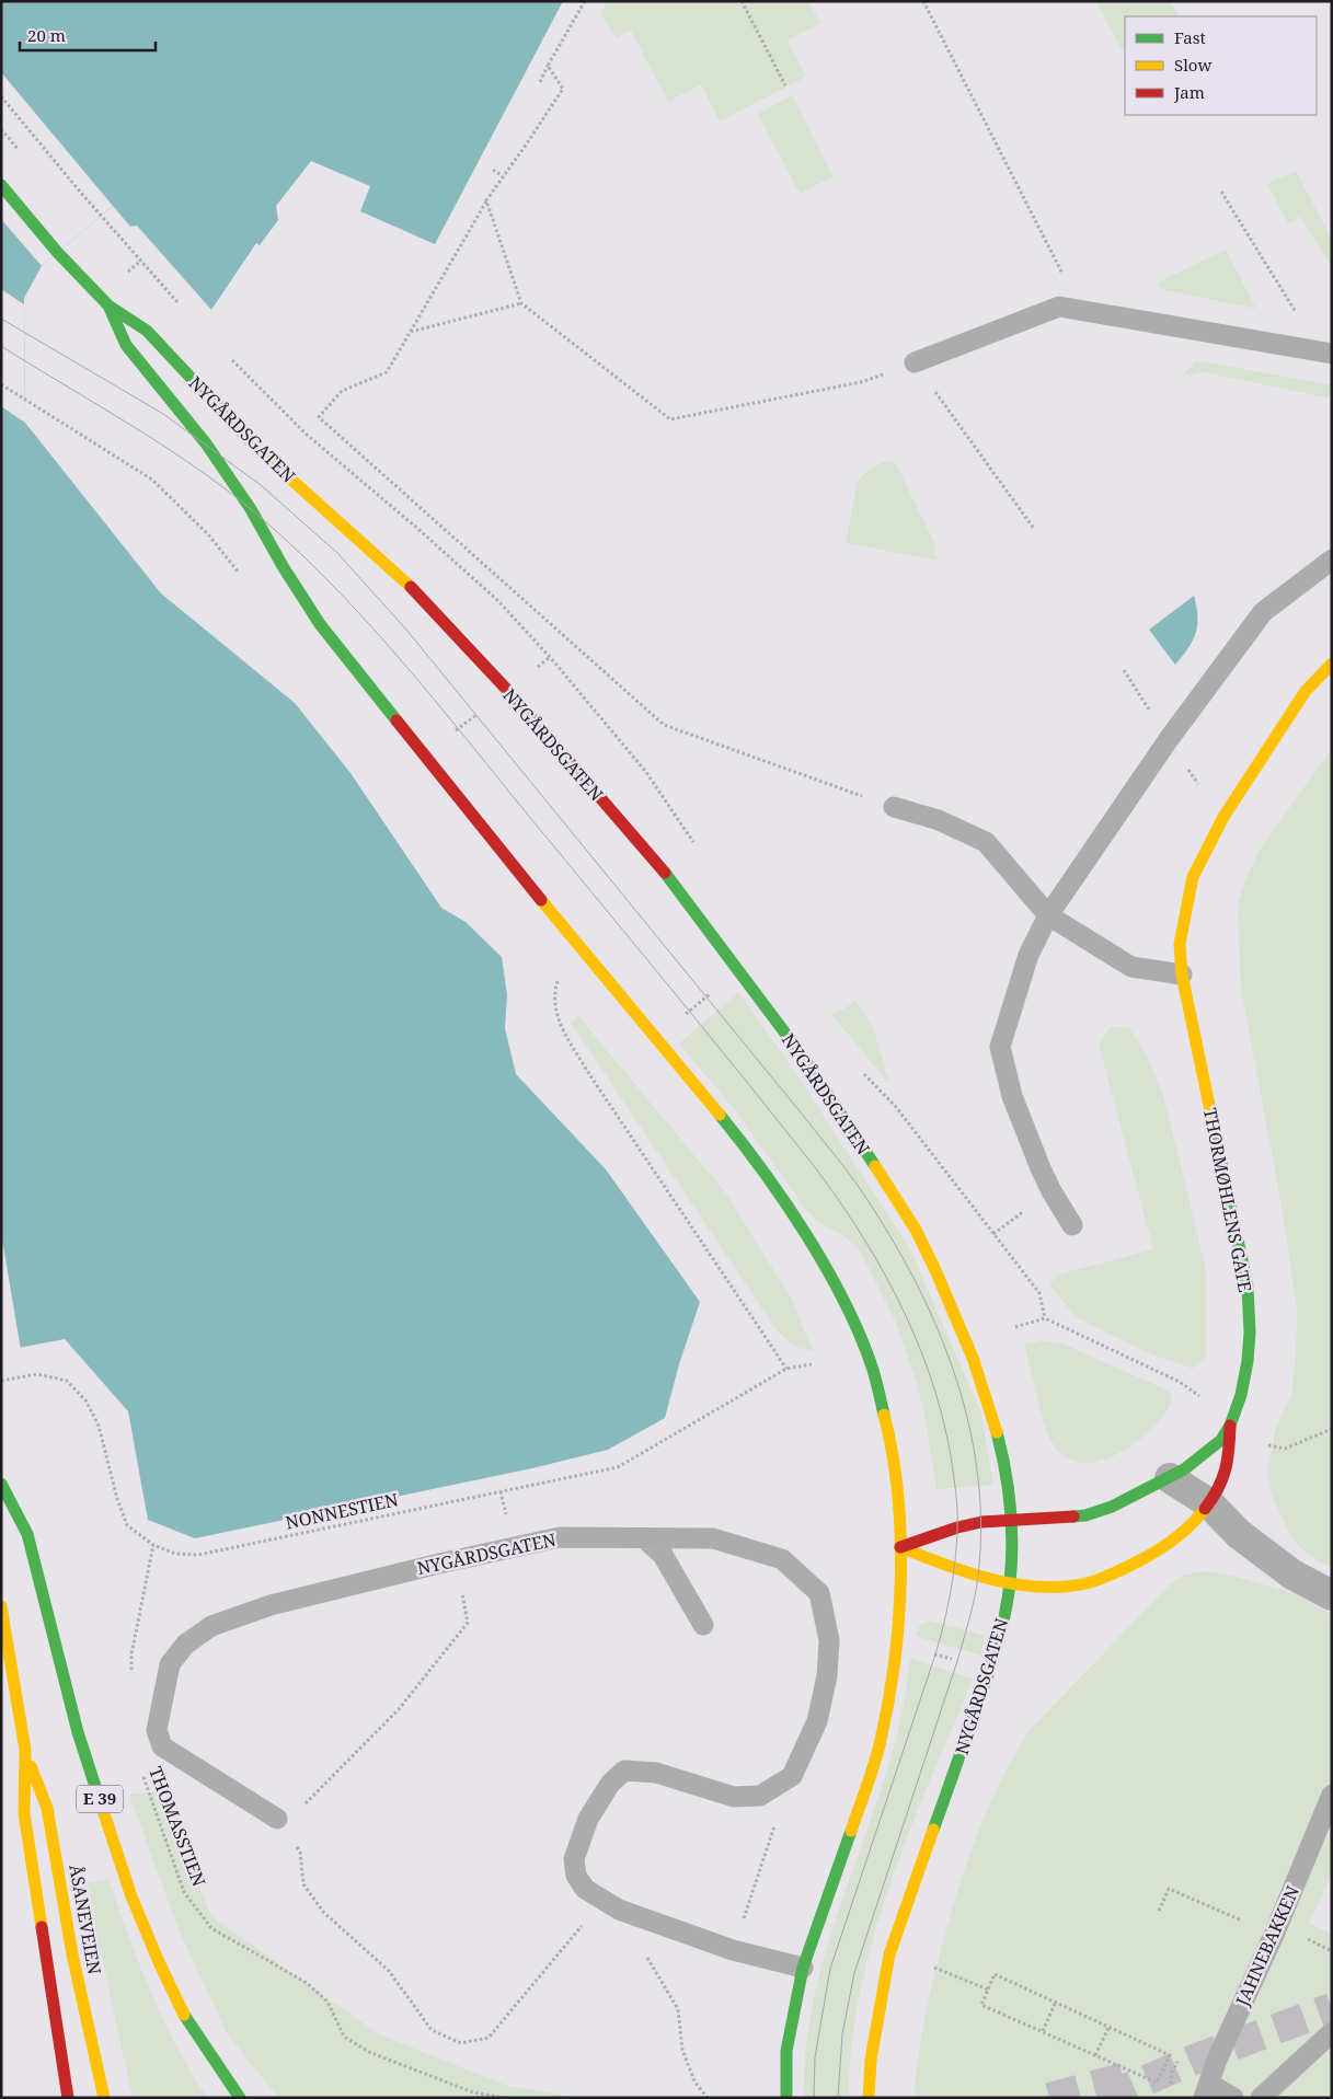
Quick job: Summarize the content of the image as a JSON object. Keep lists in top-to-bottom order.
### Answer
{
  "streets": {
    "main road": [
      "NYGÅRDSGATEN",
      "THORMØHLENS GATE",
      "E 39",
      "ÅSANEVEIEN"
    ],
    "lane": ["JAHNEBAKKEN"],
    "path": ["NONNESTIEN", "THOMASSTIEN"]
  },
  "crossings": [
    ["NYGÅRDSGATEN", "THORMØHLENS GATE"]
  ],
  "legend": ["Fast", "Slow", "Jam"],
  "scale_bar": "20 m"
}
